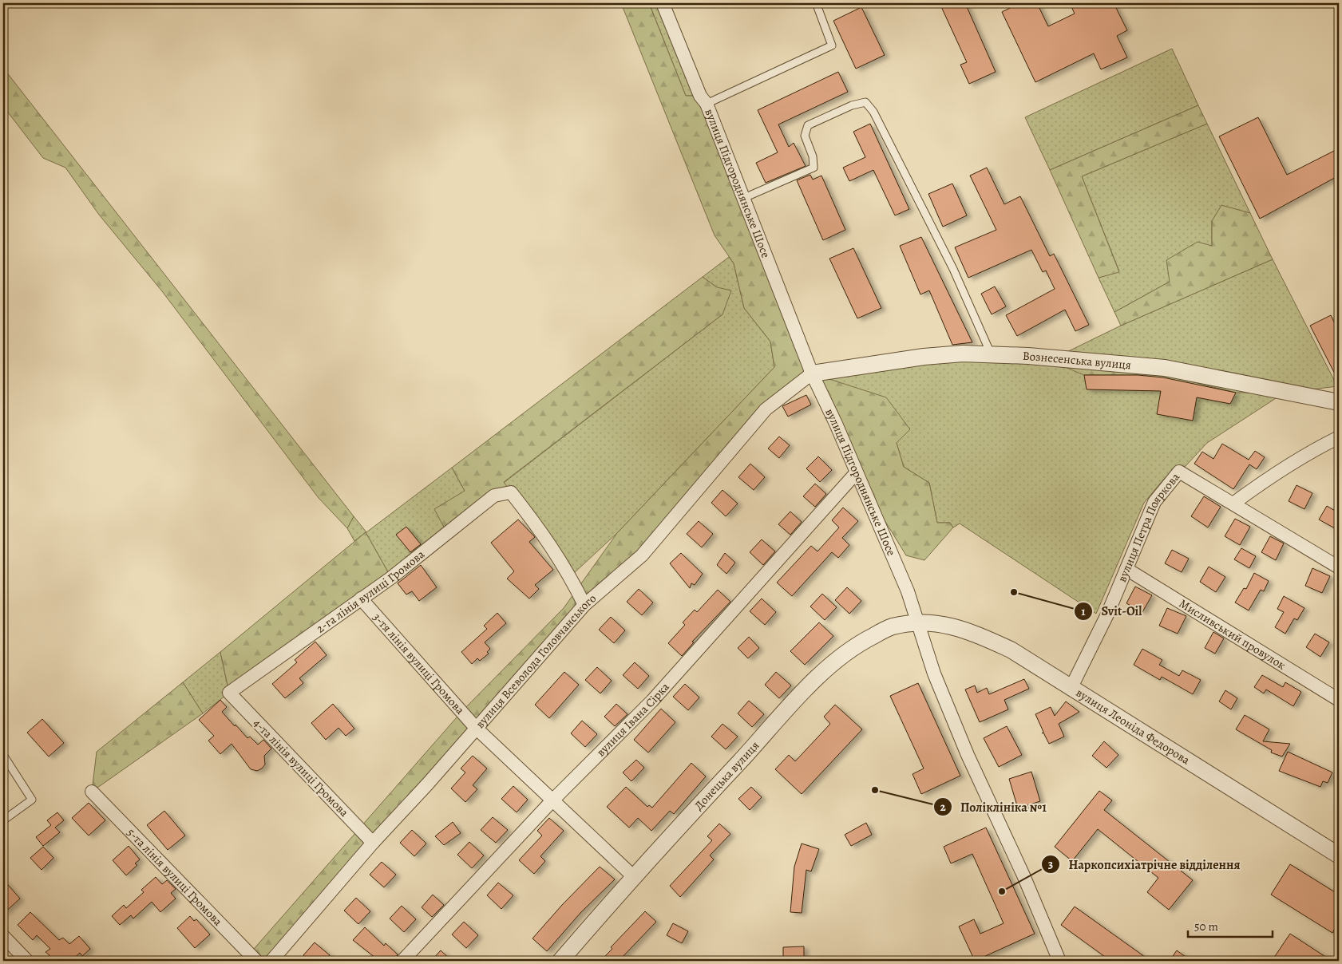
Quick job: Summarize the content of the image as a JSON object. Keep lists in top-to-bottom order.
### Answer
{
  "streets": {
    "street": [
      "вулиця Підгороднянське Шосе",
      "Вознесенська вулиця",
      "вулиця Петра Пояркова",
      "2-га лінія вулиці Громова",
      "Мисливський провулок",
      "вулиця Всеволода Головчанського",
      "3-тя лінія вулиці Громова",
      "вулиця Івана Сірка",
      "вулиця Леоніда Федорова",
      "4-та лінія вулиці Громова",
      "Донецька вулиця",
      "5-та лінія вулиці Громова"
    ]
  },
  "crossings": [
    ["вулиця Підгороднянське Шосе", "Вознесенська вулиця"],
    ["вулиця Підгороднянське Шосе", "вулиця Всеволода Головчанського"],
    ["вулиця Підгороднянське Шосе", "вулиця Івана Сірка"],
    ["вулиця Підгороднянське Шосе", "вулиця Леоніда Федорова"],
    ["вулиця Підгороднянське Шосе", "Донецька вулиця"],
    ["Вознесенська вулиця", "вулиця Всеволода Головчанського"],
    ["вулиця Петра Пояркова", "Мисливський провулок"],
    ["вулиця Петра Пояркова", "вулиця Леоніда Федорова"],
    ["2-га лінія вулиці Громова", "вулиця Всеволода Головчанського"],
    ["2-га лінія вулиці Громова", "3-тя лінія вулиці Громова"],
    ["2-га лінія вулиці Громова", "4-та лінія вулиці Громова"],
    ["вулиця Всеволода Головчанського", "3-тя лінія вулиці Громова"],
    ["вулиця Всеволода Головчанського", "4-та лінія вулиці Громова"],
    ["3-тя лінія вулиці Громова", "вулиця Івана Сірка"],
    ["3-тя лінія вулиці Громова", "Донецька вулиця"],
    ["вулиця Леоніда Федорова", "Донецька вулиця"]
  ],
  "places": ["Svit-Oil", "Поліклініка №1", "Наркопсихіатрічне відділення"],
  "scale_bar": "50 m"
}
